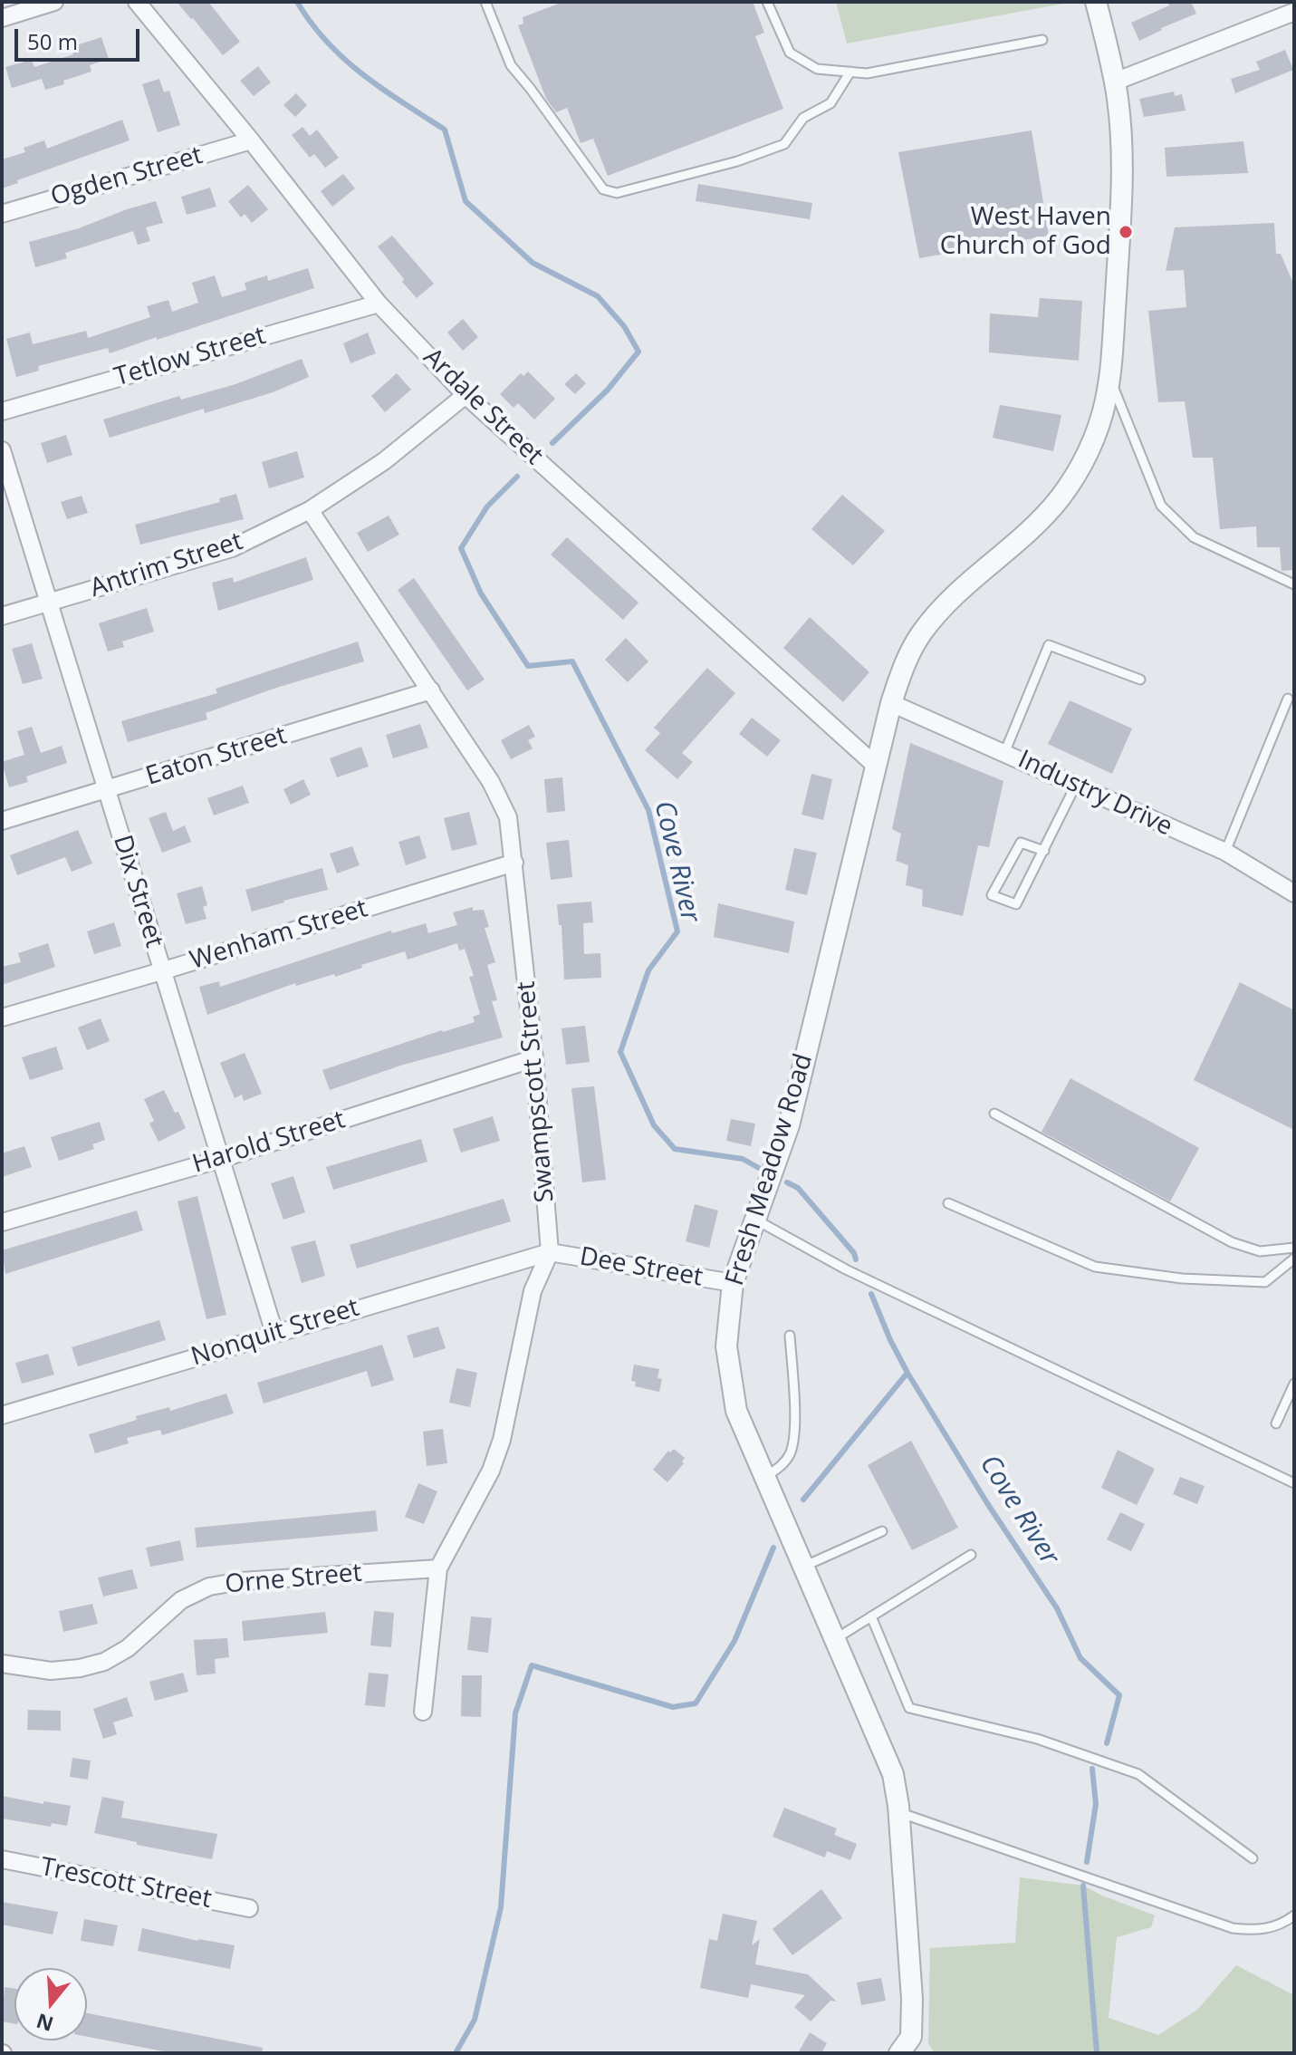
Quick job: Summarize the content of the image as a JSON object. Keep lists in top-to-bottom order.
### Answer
{
  "streets": {
    "street": [
      "Ogden Street",
      "Tetlow Street",
      "Ardale Street",
      "Antrim Street",
      "Eaton Street",
      "Industry Drive",
      "Dix Street",
      "Wenham Street",
      "Swampscott Street",
      "Harold Street",
      "Fresh Meadow Road",
      "Dee Street",
      "Nonquit Street",
      "Orne Street",
      "Trescott Street"
    ]
  },
  "crossings": [
    ["Ogden Street", "Ardale Street"],
    ["Tetlow Street", "Ardale Street"],
    ["Ardale Street", "Antrim Street"],
    ["Ardale Street", "Fresh Meadow Road"],
    ["Antrim Street", "Dix Street"],
    ["Antrim Street", "Swampscott Street"],
    ["Eaton Street", "Dix Street"],
    ["Eaton Street", "Swampscott Street"],
    ["Industry Drive", "Fresh Meadow Road"],
    ["Dix Street", "Wenham Street"],
    ["Dix Street", "Harold Street"],
    ["Dix Street", "Nonquit Street"],
    ["Wenham Street", "Swampscott Street"],
    ["Swampscott Street", "Harold Street"],
    ["Swampscott Street", "Dee Street"],
    ["Swampscott Street", "Nonquit Street"],
    ["Swampscott Street", "Orne Street"],
    ["Fresh Meadow Road", "Dee Street"],
    ["Dee Street", "Nonquit Street"]
  ],
  "water": ["Cove River"],
  "places": ["West Haven Church of God"],
  "scale_bar": "50 m",
  "north": "bottom"
}
